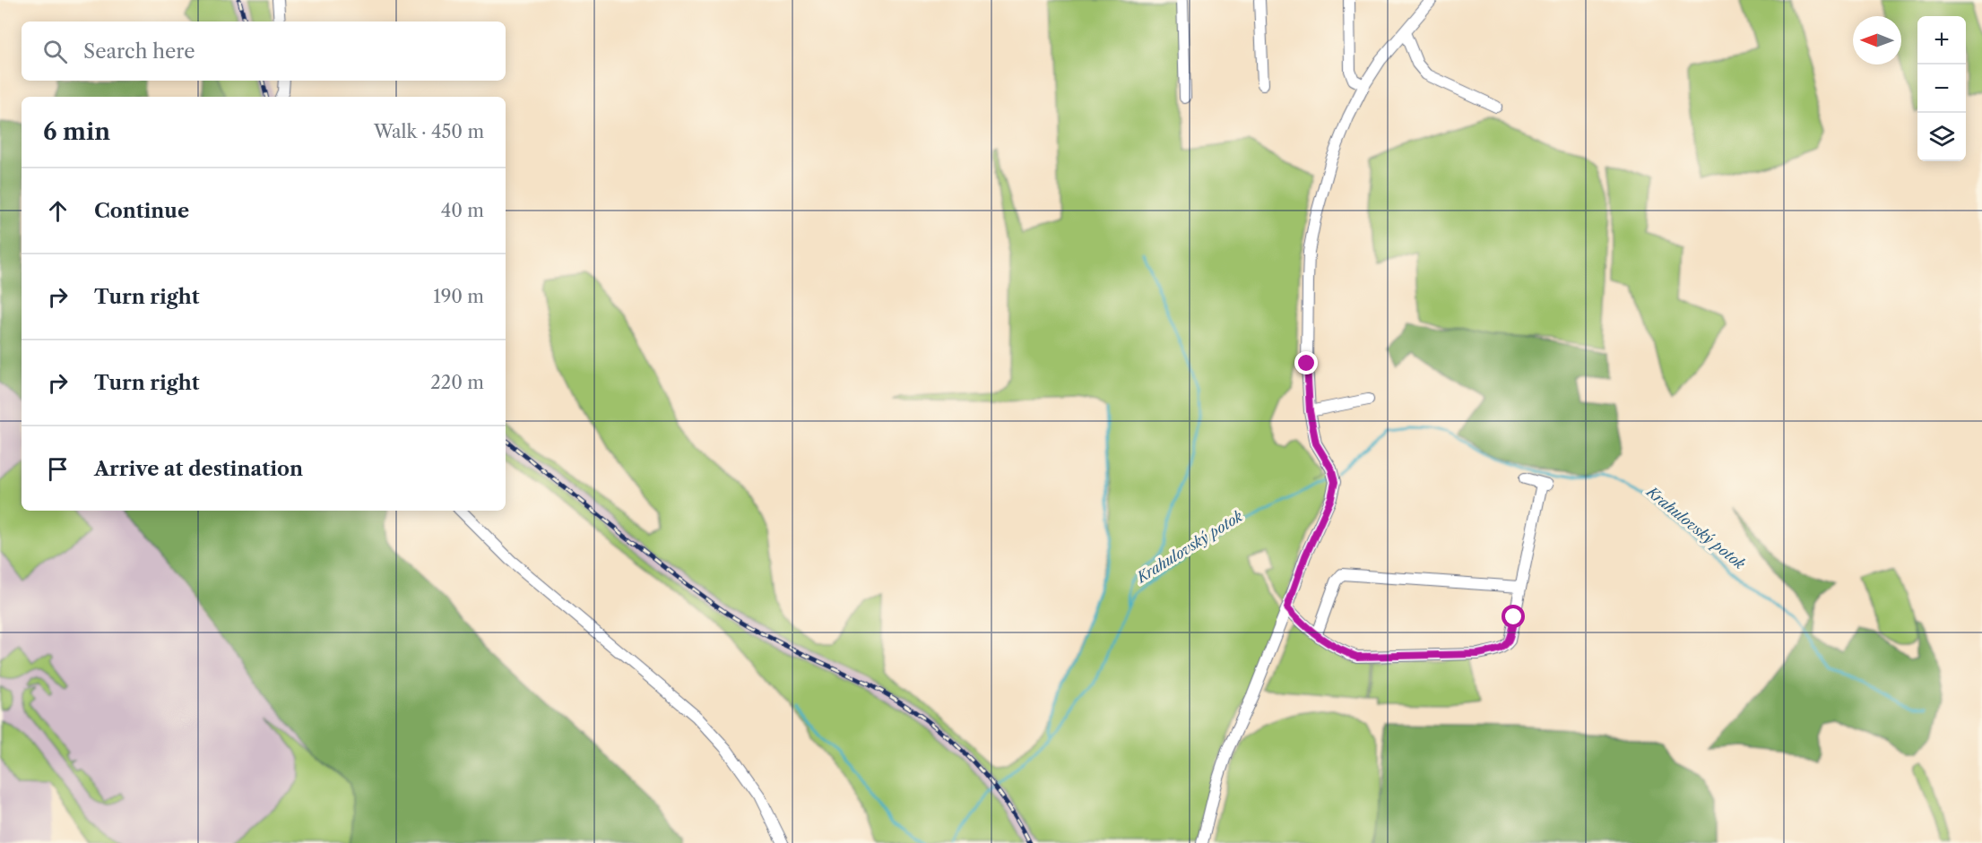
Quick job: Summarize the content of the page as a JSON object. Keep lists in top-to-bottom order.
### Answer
{
  "water": ["Krahulovský potok"],
  "north": "left",
  "page": {
    "map_buttons": ["+", "−"],
    "search": "Search here",
    "heading": ["6 min", "Walk · 450 m"],
    "list": [
      ["Continue", "40 m"],
      ["Turn right", "190 m"],
      ["Turn right", "220 m"],
      "Arrive at destination"
    ]
  }
}
